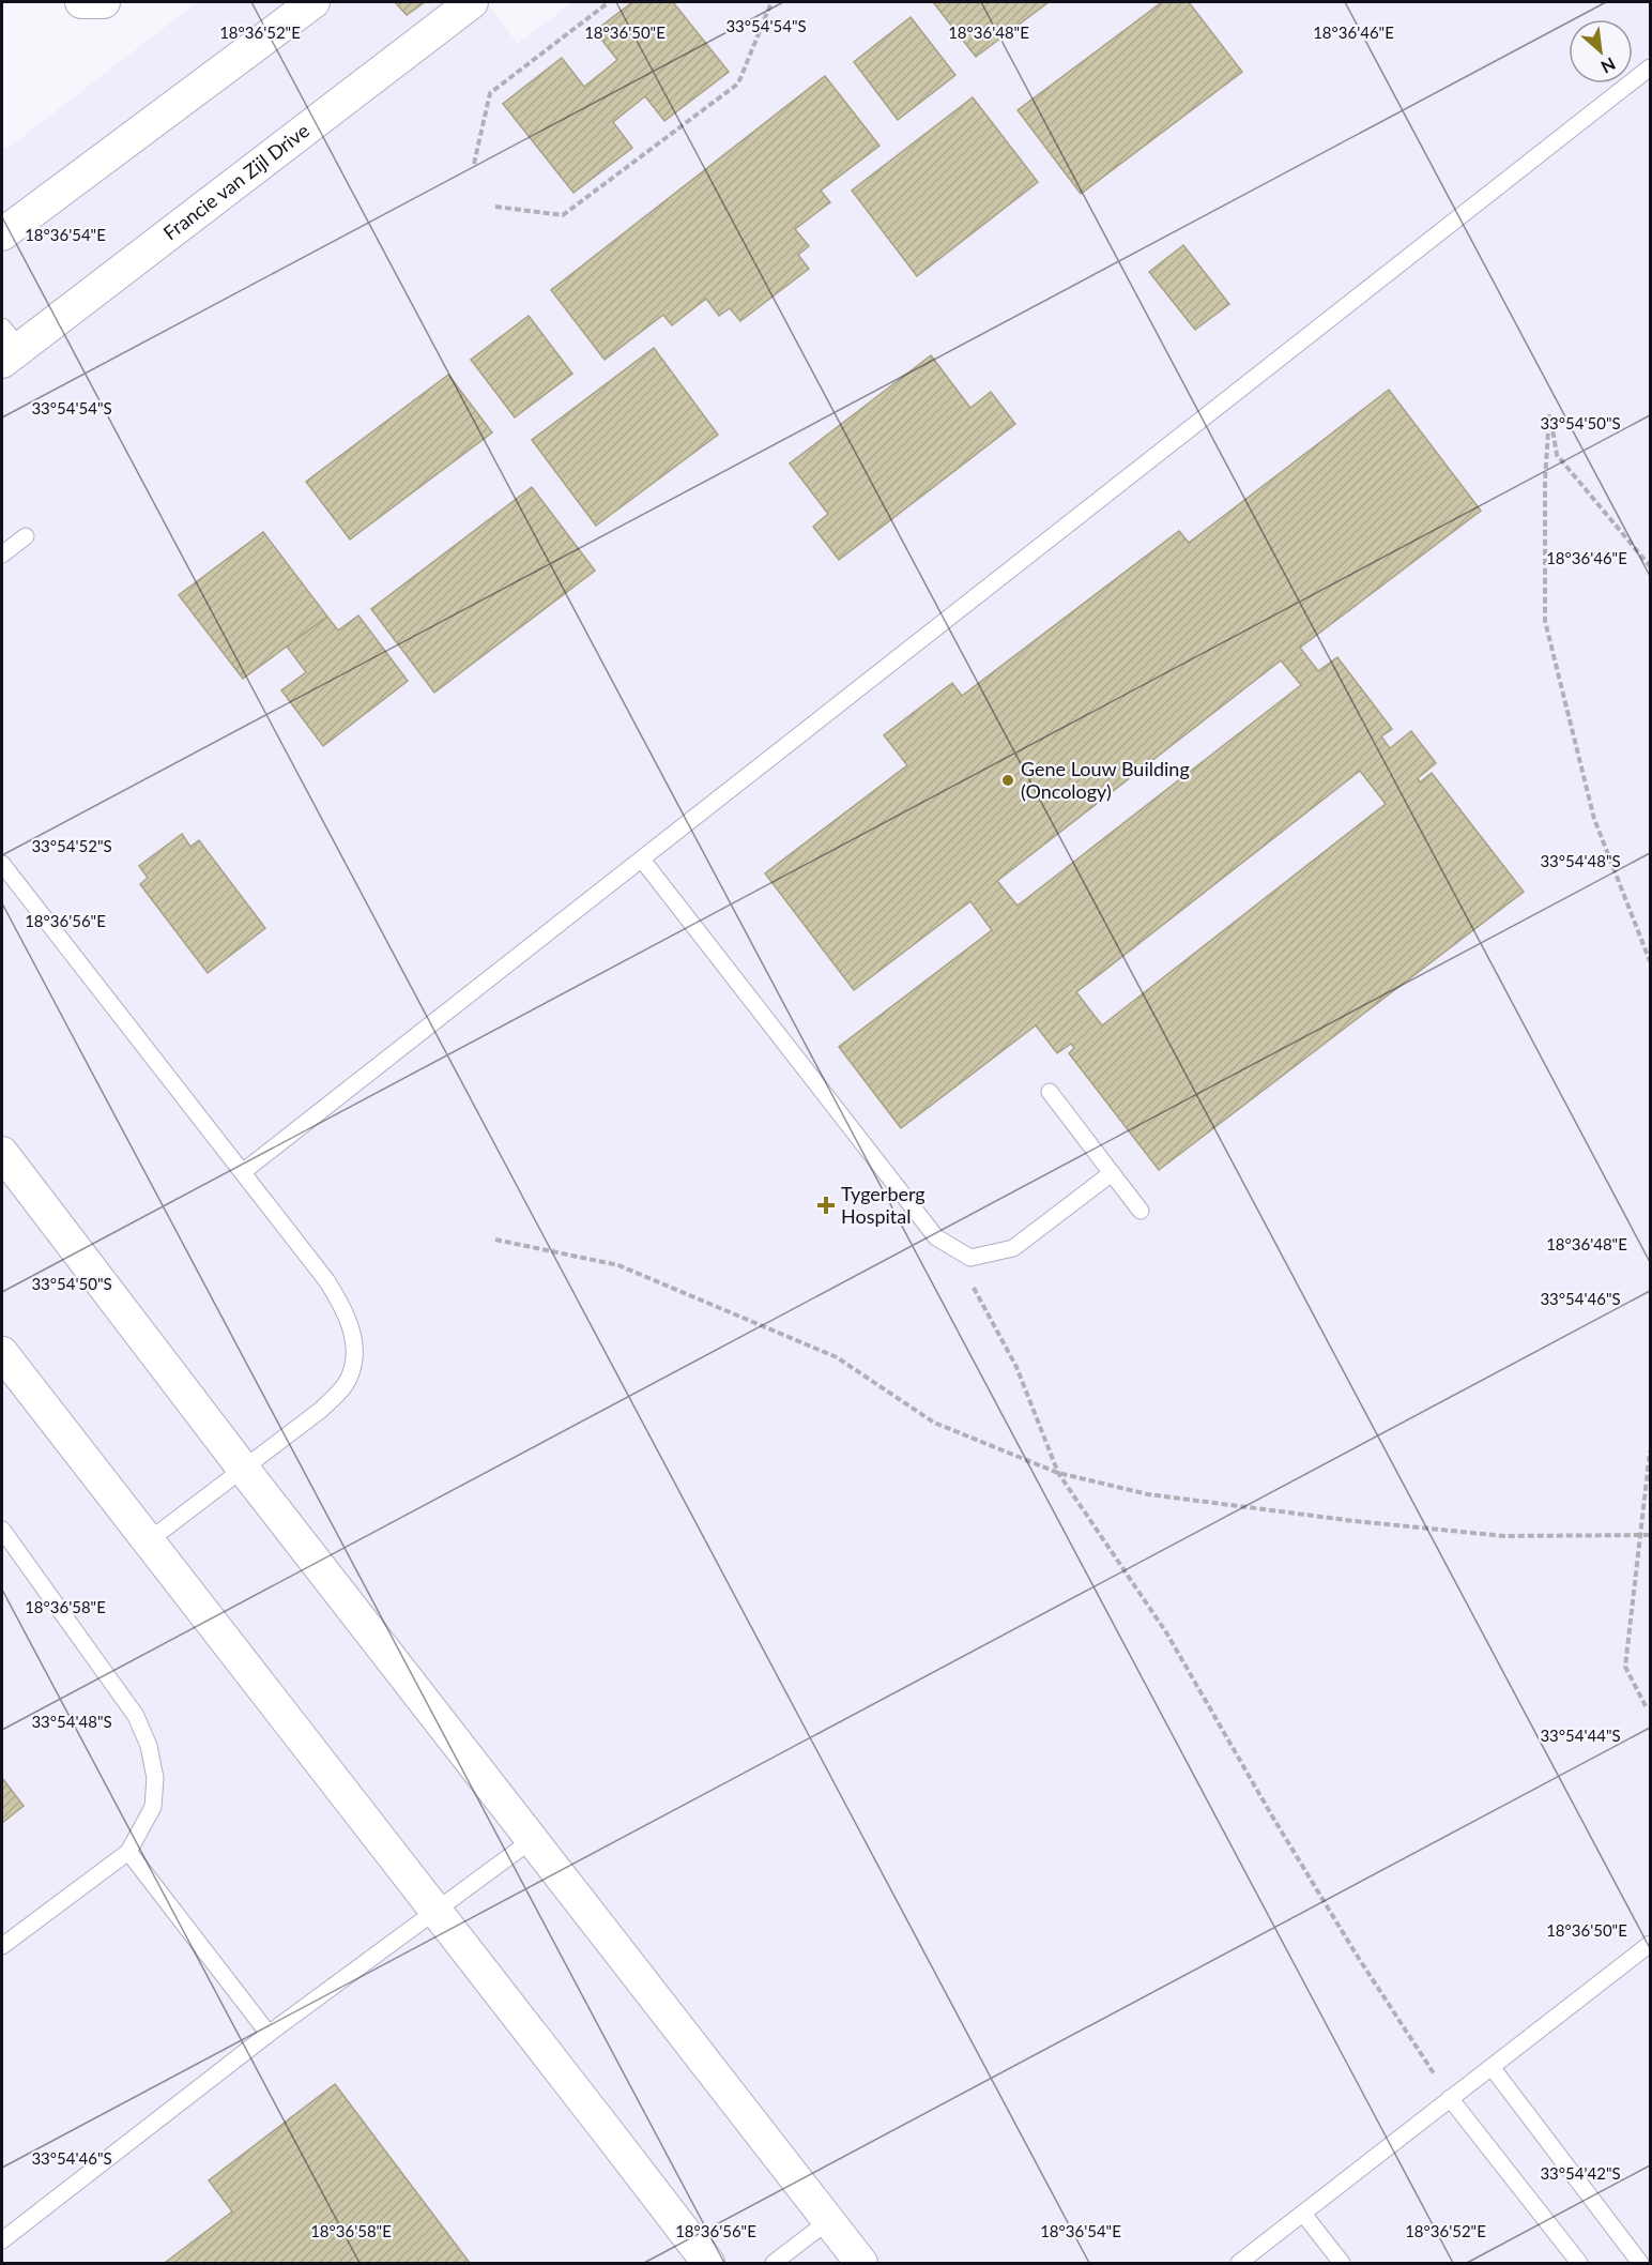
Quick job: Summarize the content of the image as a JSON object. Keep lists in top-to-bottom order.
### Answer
{
  "streets": {
    "street": ["Francie van Zijl Drive"]
  },
  "places": {
    "other": ["Gene Louw Building (Oncology)"],
    "health": ["Tygerberg Hospital"]
  },
  "north": "bottom right",
  "coordinates": [
    "33°54'54\"S",
    "18°36'50\"E",
    "18°36'48\"E",
    "18°36'46\"E",
    "18°36'52\"E",
    "18°36'54\"E",
    "33°54'50\"S",
    "33°54'52\"S",
    "33°54'48\"S",
    "18°36'56\"E",
    "33°54'46\"S",
    "18°36'58\"E",
    "33°54'44\"S",
    "33°54'42\"S"
  ]
}
